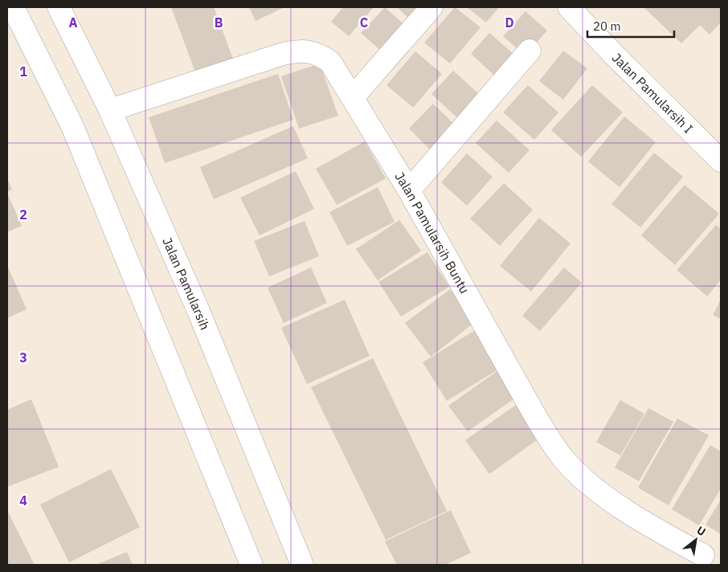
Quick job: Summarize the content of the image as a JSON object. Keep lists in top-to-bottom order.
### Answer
{
  "streets": {
    "main road": ["Jalan Pamularsih I", "Jalan Pamularsih Buntu", "Jalan Pamularsih"]
  },
  "crossings": [
    ["Jalan Pamularsih Buntu", "Jalan Pamularsih"]
  ],
  "scale_bar": "20 m",
  "north": "top right",
  "grid": {
    "columns": [
      "A",
      "B",
      "C",
      "D"
    ],
    "rows": [
      "1",
      "2",
      "3",
      "4"
    ]
  }
}
